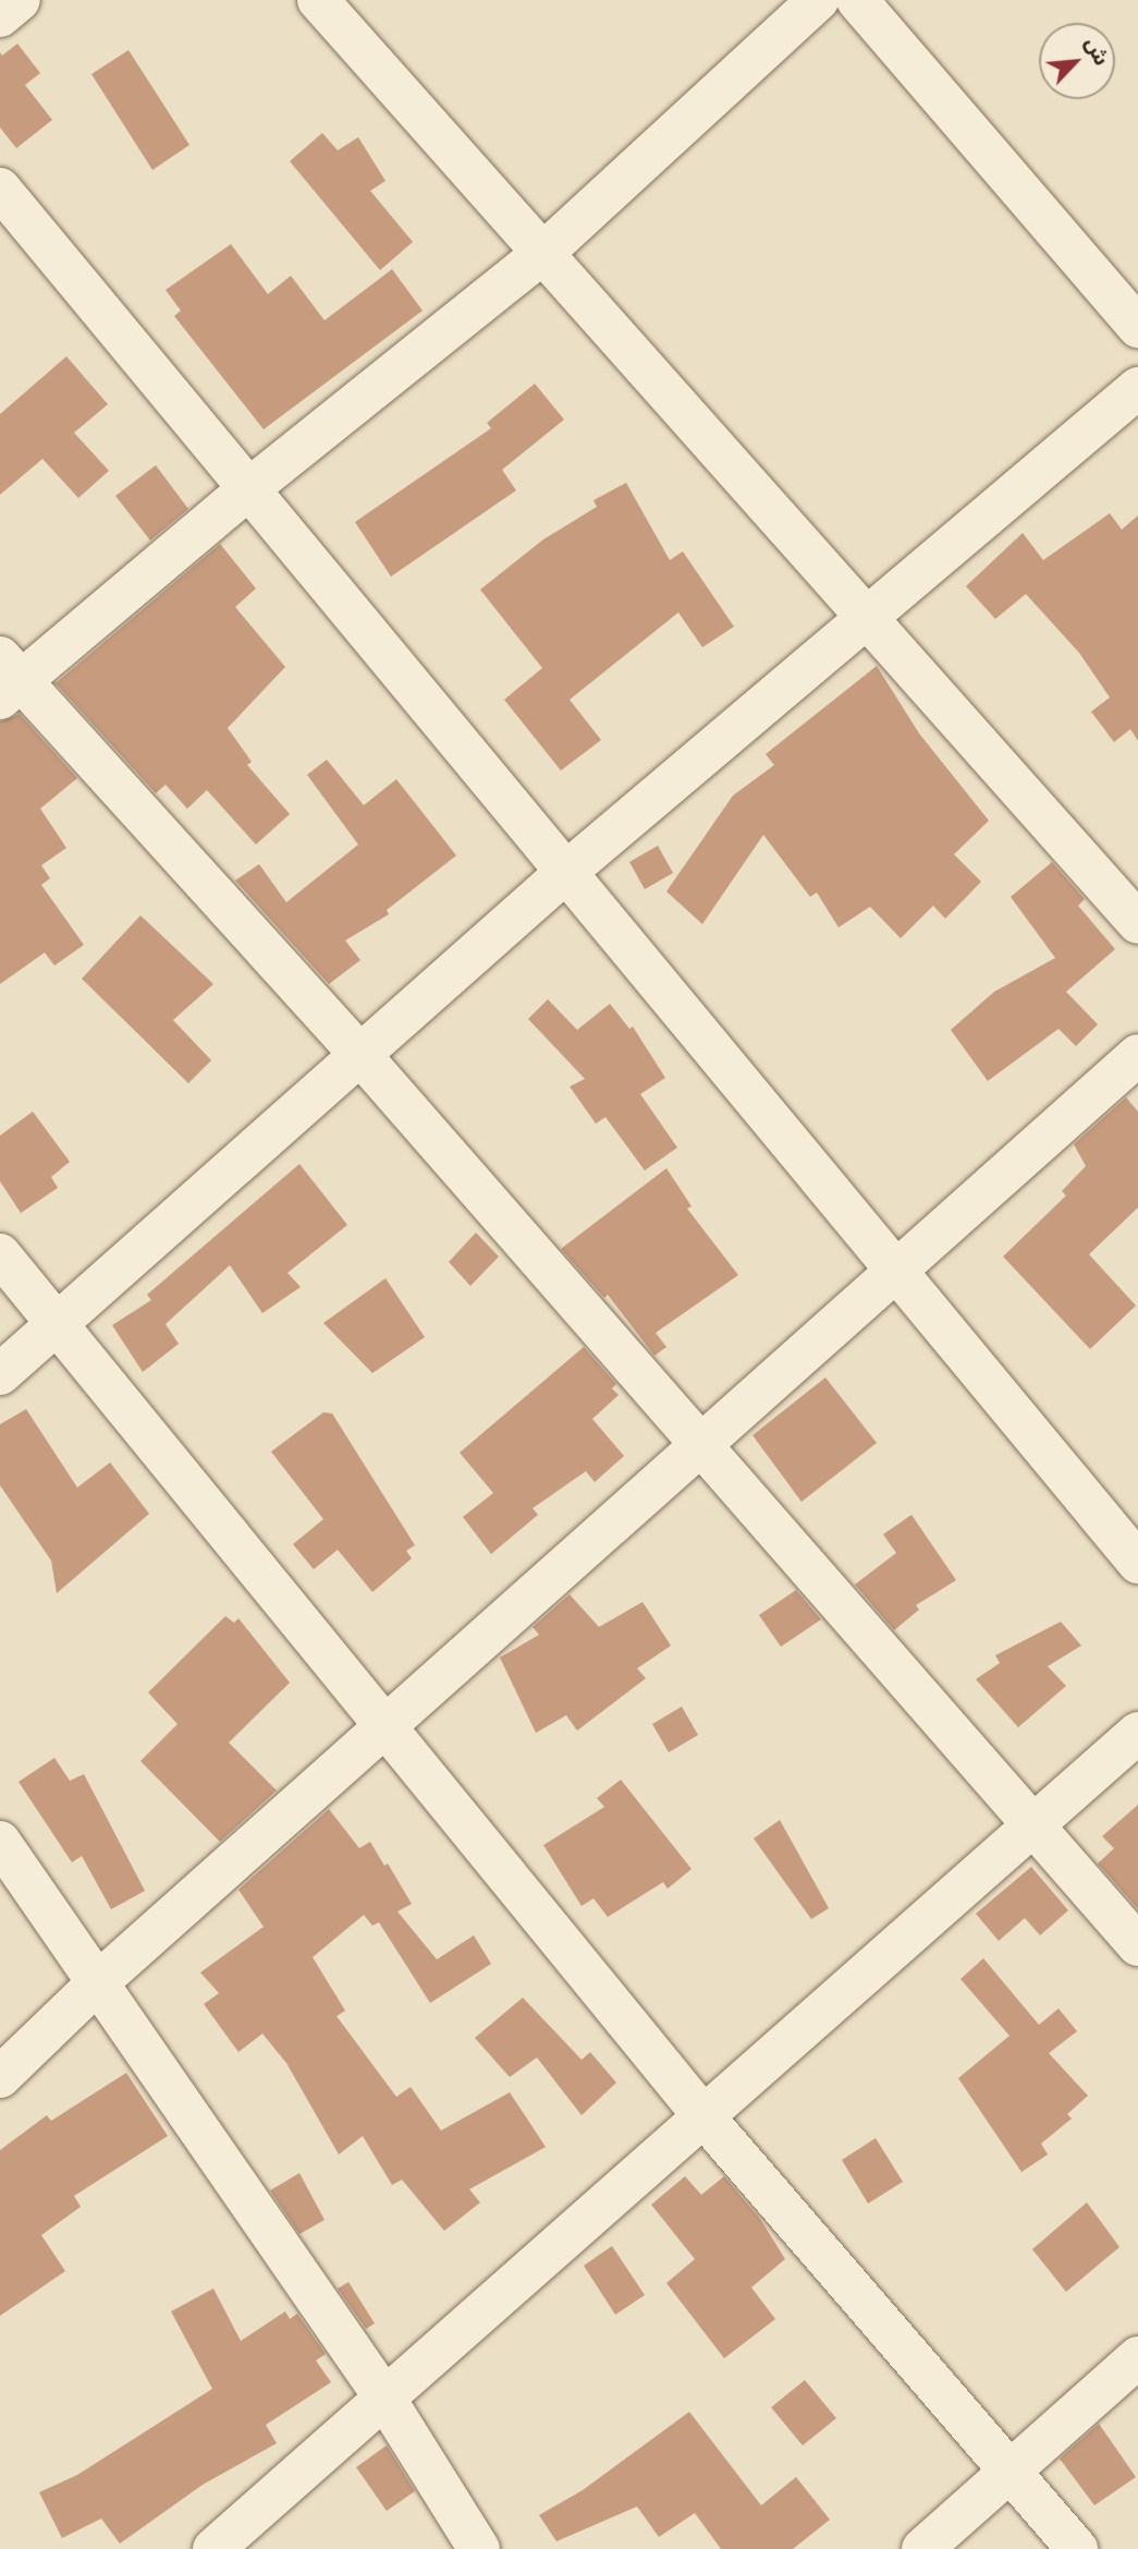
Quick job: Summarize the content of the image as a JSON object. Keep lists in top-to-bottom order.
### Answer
{
  "north": "top right"
}
